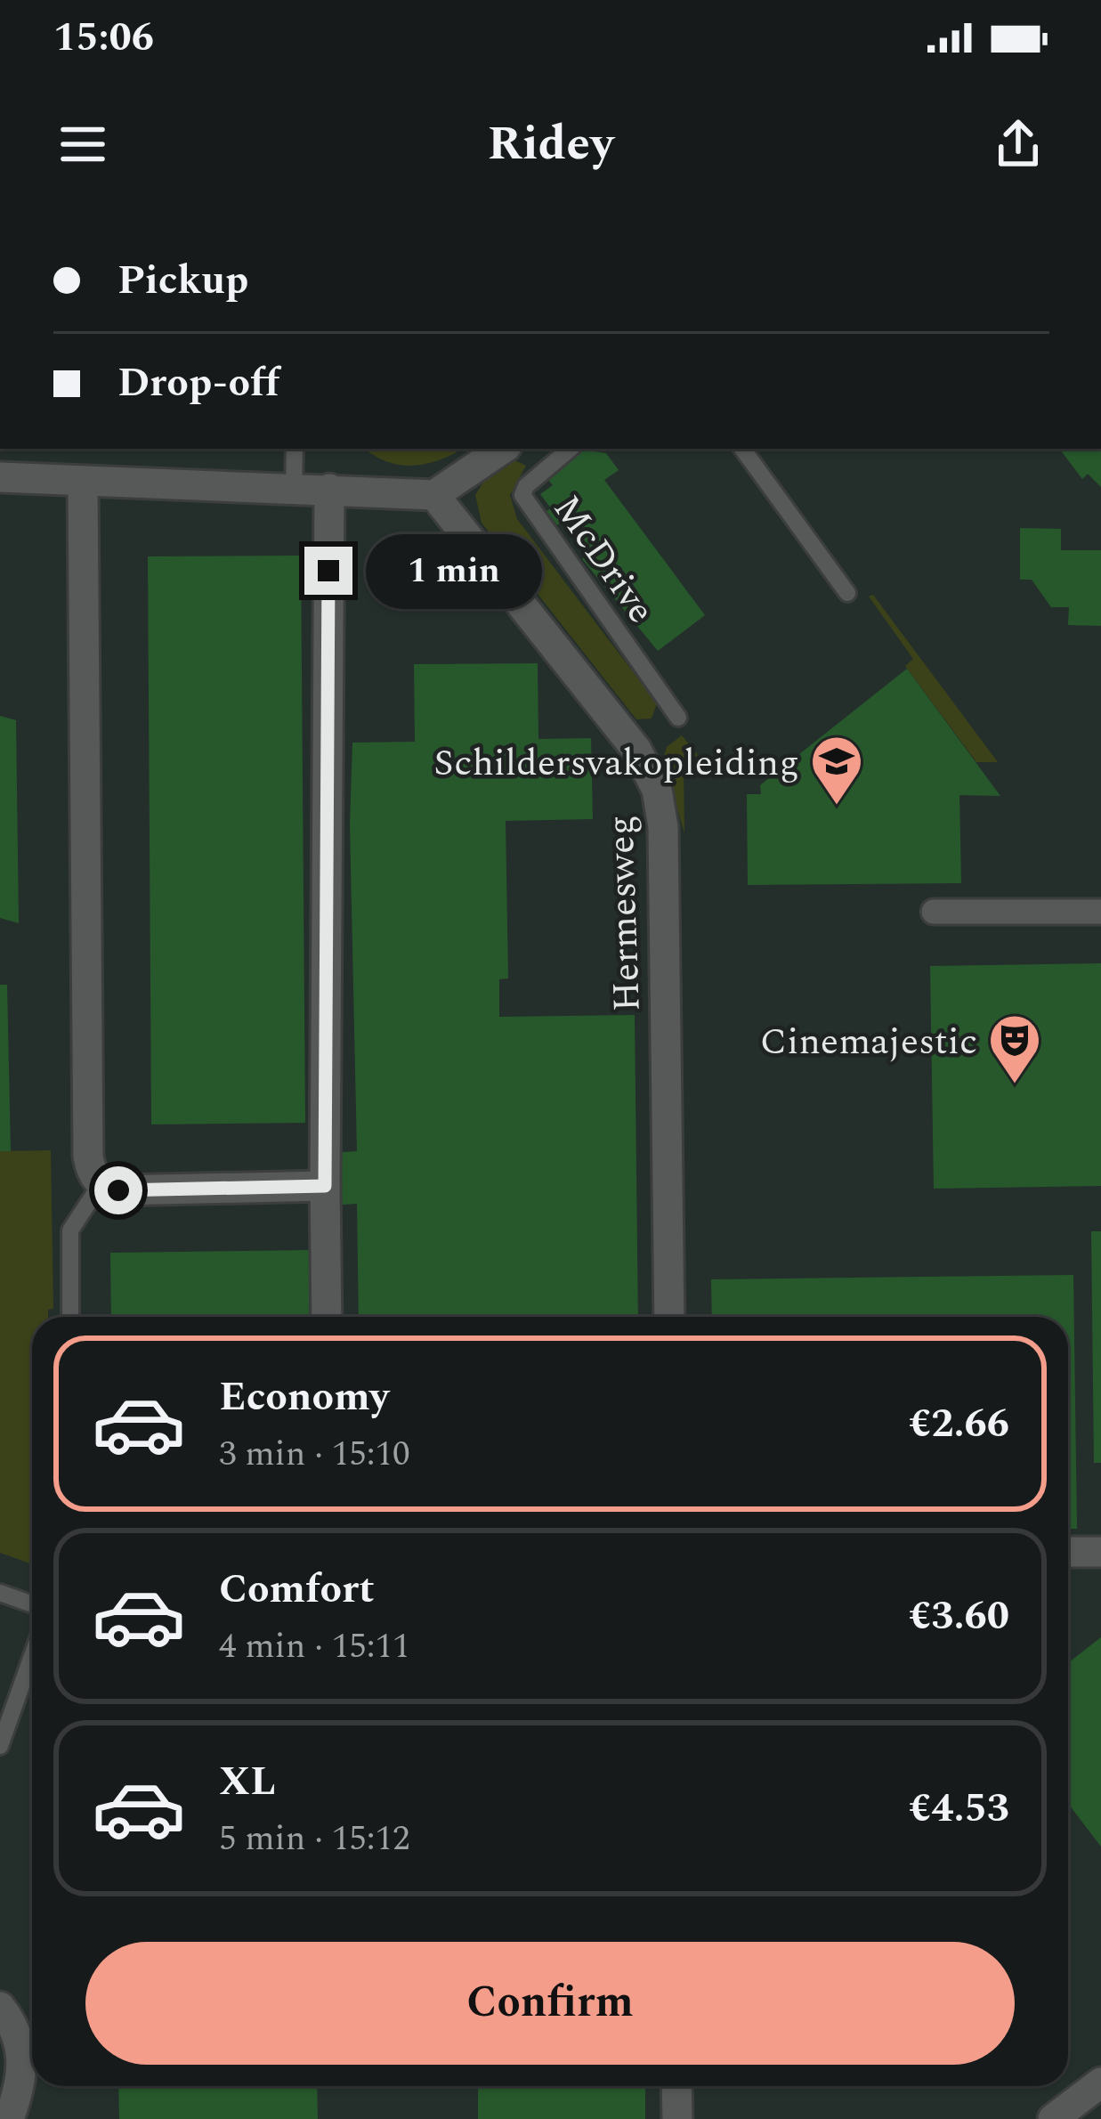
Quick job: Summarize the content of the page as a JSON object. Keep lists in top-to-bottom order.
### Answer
{
  "streets": {
    "street": ["Hermesweg"],
    "lane": ["McDrive"]
  },
  "places": {
    "school or university": ["Schildersvakopleiding"],
    "theatre": ["Cinemajestic"]
  },
  "page": {
    "status": "15:06",
    "header": "Ridey",
    "banner": ["Pickup", "Drop-off"],
    "bubble": "1 min",
    "list": [
      {
        "name": "Economy",
        "note": "3 min · 15:10",
        "value": "€2.66"
      },
      {
        "name": "Comfort",
        "note": "4 min · 15:11",
        "value": "€3.60"
      },
      {
        "name": "XL",
        "note": "5 min · 15:12",
        "value": "€4.53"
      }
    ],
    "buttons": "Confirm"
  }
}
